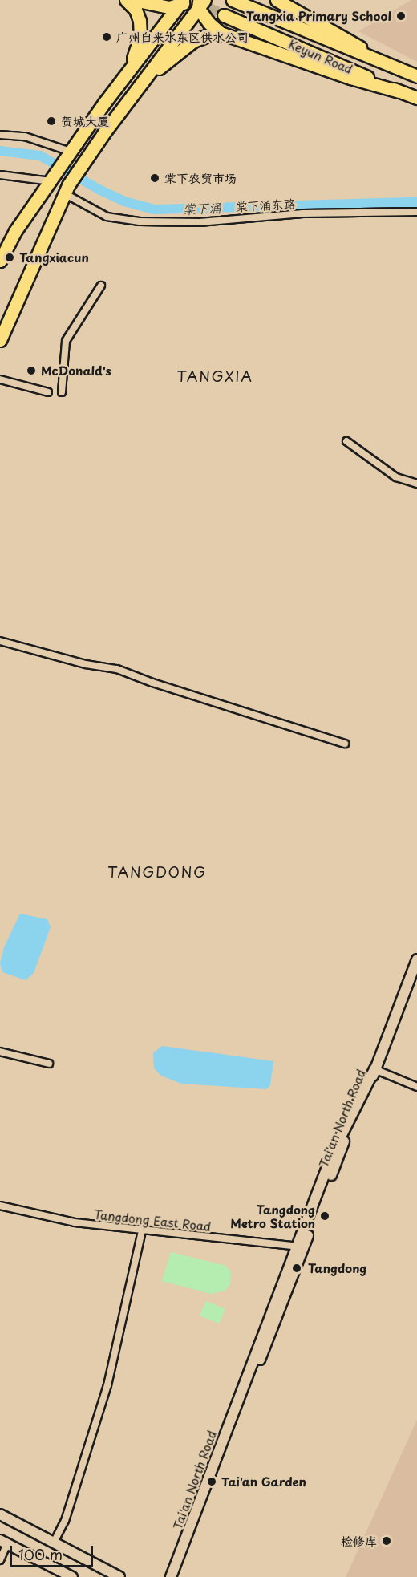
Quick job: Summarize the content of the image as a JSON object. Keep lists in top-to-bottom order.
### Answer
{
  "streets": {
    "highway": ["Keyun Road"],
    "street": ["棠下涌东路", "Tai'an North Road", "Tangdong East Road"]
  },
  "crossings": [
    ["Tai'an North Road", "Tangdong East Road"]
  ],
  "districts": ["TANGXIA", "TANGDONG"],
  "water": ["棠下涌"],
  "places": [
    "Tangxia Primary School",
    "广州自来水东区供水公司",
    "贺城大厦",
    "棠下农贸市场",
    "Tangxiacun",
    "McDonald's",
    "Tangdong Metro Station",
    "Tangdong",
    "Tai'an Garden",
    "检修库"
  ],
  "scale_bar": "100 m"
}
